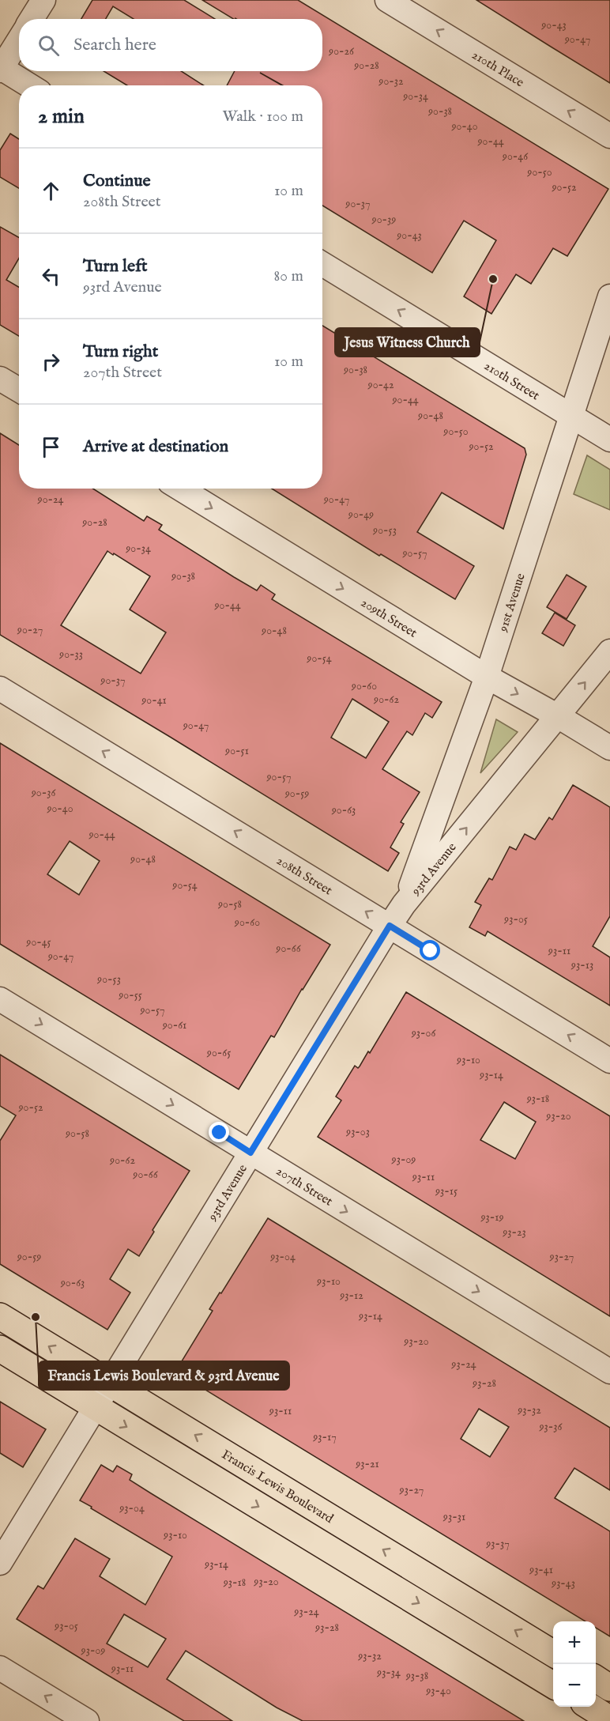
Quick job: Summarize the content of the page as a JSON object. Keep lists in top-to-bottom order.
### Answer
{
  "streets": {
    "main road": ["Francis Lewis Boulevard"],
    "street": [
      "210th Place",
      "210th Street",
      "91st Avenue",
      "209th Street",
      "93rd Avenue",
      "208th Street",
      "207th Street"
    ]
  },
  "crossings": [
    ["210th Street", "91st Avenue"],
    ["91st Avenue", "209th Street"],
    ["91st Avenue", "93rd Avenue"],
    ["209th Street", "93rd Avenue"],
    ["93rd Avenue", "208th Street"],
    ["93rd Avenue", "207th Street"],
    ["93rd Avenue", "Francis Lewis Boulevard"]
  ],
  "one_way": [
    "210th Place",
    "210th Street",
    "209th Street",
    "208th Street",
    "207th Street"
  ],
  "places": ["Jesus Witness Church", "Francis Lewis Boulevard & 93rd Avenue"],
  "house_numbers": [
    "90-43",
    "90-47",
    "90-26",
    "90-28",
    "90-32",
    "90-34",
    "90-38",
    "90-40",
    "90-44",
    "90-46",
    "90-50",
    "90-52",
    "90-37",
    "90-39",
    "90-43",
    "90-38",
    "90-42",
    "90-44",
    "90-48",
    "90-50",
    "90-52",
    "90-24",
    "90-47",
    "90-49",
    "90-28",
    "90-53",
    "90-34",
    "90-57",
    "90-38",
    "90-44",
    "90-27",
    "90-48",
    "90-33",
    "90-54",
    "90-37",
    "90-60",
    "90-62",
    "90-41",
    "90-47",
    "90-51",
    "90-57",
    "90-36",
    "90-59",
    "90-40",
    "90-63",
    "90-44",
    "90-48",
    "90-54",
    "90-58",
    "93-05",
    "90-60",
    "90-45",
    "90-66",
    "93-11",
    "90-47",
    "93-13",
    "90-53",
    "90-55",
    "90-57",
    "90-61",
    "93-06",
    "90-65",
    "93-10",
    "93-14",
    "93-18",
    "90-52",
    "93-20",
    "93-03",
    "90-58",
    "93-09",
    "90-62",
    "90-66",
    "93-11",
    "93-15",
    "93-19",
    "93-23",
    "90-59",
    "93-04",
    "93-27",
    "93-10",
    "90-63",
    "93-12",
    "93-14",
    "93-20",
    "93-24",
    "93-28",
    "93-32",
    "93-11",
    "93-36",
    "93-17",
    "93-21",
    "93-27",
    "93-04",
    "93-31",
    "93-10",
    "93-37",
    "93-14",
    "93-41",
    "93-20",
    "93-18",
    "93-43",
    "93-24",
    "93-05",
    "93-28",
    "93-09",
    "93-32",
    "93-11",
    "93-34",
    "93-38",
    "93-40"
  ],
  "page": {
    "search": "Search here",
    "heading": ["2 min", "Walk · 100 m"],
    "list": [
      ["Continue", "208th Street", "10 m"],
      ["Turn left", "93rd Avenue", "80 m"],
      ["Turn right", "207th Street", "10 m"],
      "Arrive at destination"
    ],
    "map_buttons": ["+", "−"]
  }
}
